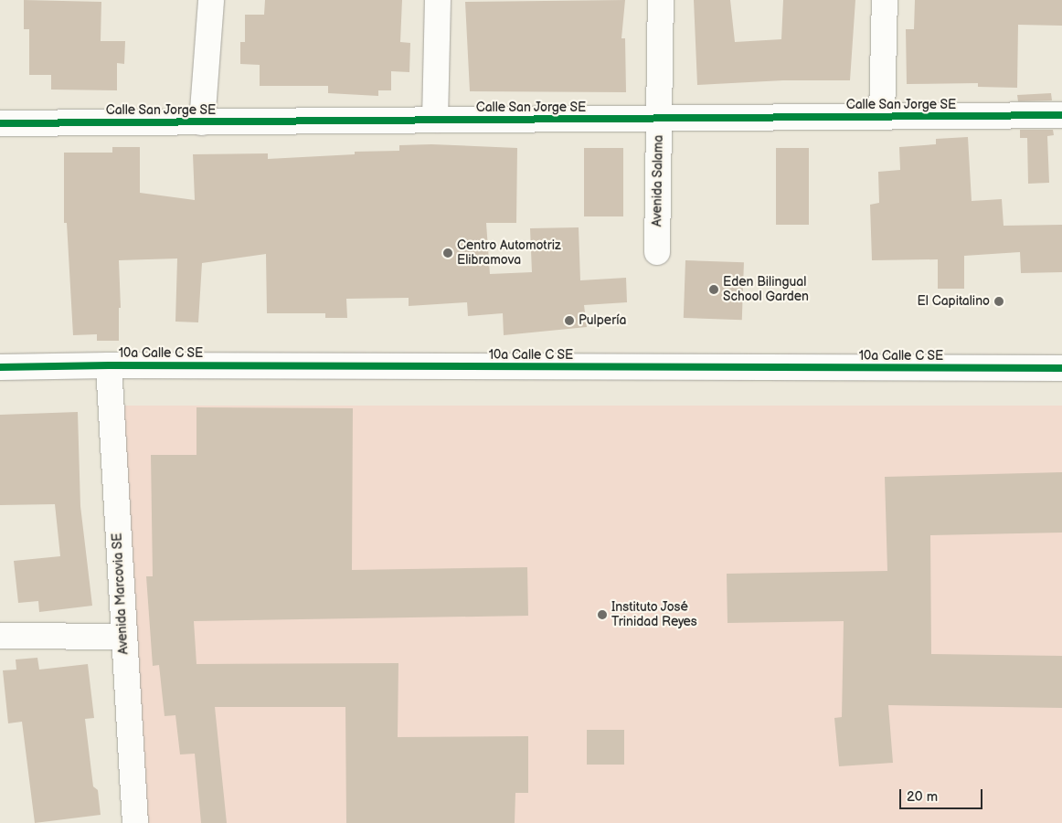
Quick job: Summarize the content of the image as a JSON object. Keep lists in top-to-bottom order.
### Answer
{
  "streets": {
    "street": [
      "Calle San Jorge SE",
      "Avenida Salama",
      "10a Calle C SE",
      "Avenida Marcovia SE"
    ]
  },
  "crossings": [
    ["Calle San Jorge SE", "Avenida Salama"],
    ["10a Calle C SE", "Avenida Marcovia SE"]
  ],
  "places": [
    "Centro Automotriz Elibramova",
    "Eden Bilingual School Garden",
    "El Capitalino",
    "Pulpería",
    "Instituto José Trinidad Reyes"
  ],
  "scale_bar": "20 m"
}
